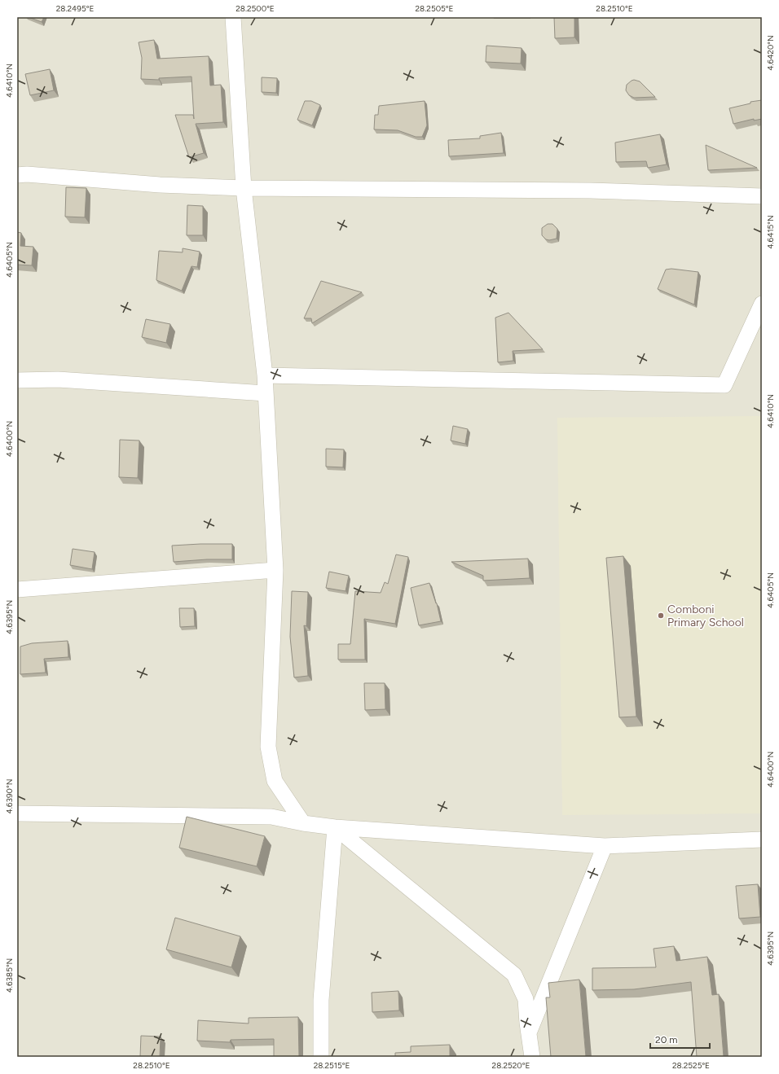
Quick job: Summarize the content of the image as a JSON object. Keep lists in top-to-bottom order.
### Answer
{
  "places": ["Comboni Primary School"],
  "scale_bar": "20 m",
  "coordinates": [
    "28.2495°E",
    "28.2500°E",
    "28.2505°E",
    "28.2510°E",
    "4.6420°N",
    "4.6410°N",
    "4.6415°N",
    "4.6405°N",
    "4.6400°N",
    "4.6395°N",
    "4.6390°N",
    "4.6385°N",
    "28.2515°E",
    "28.2520°E",
    "28.2525°E"
  ]
}
